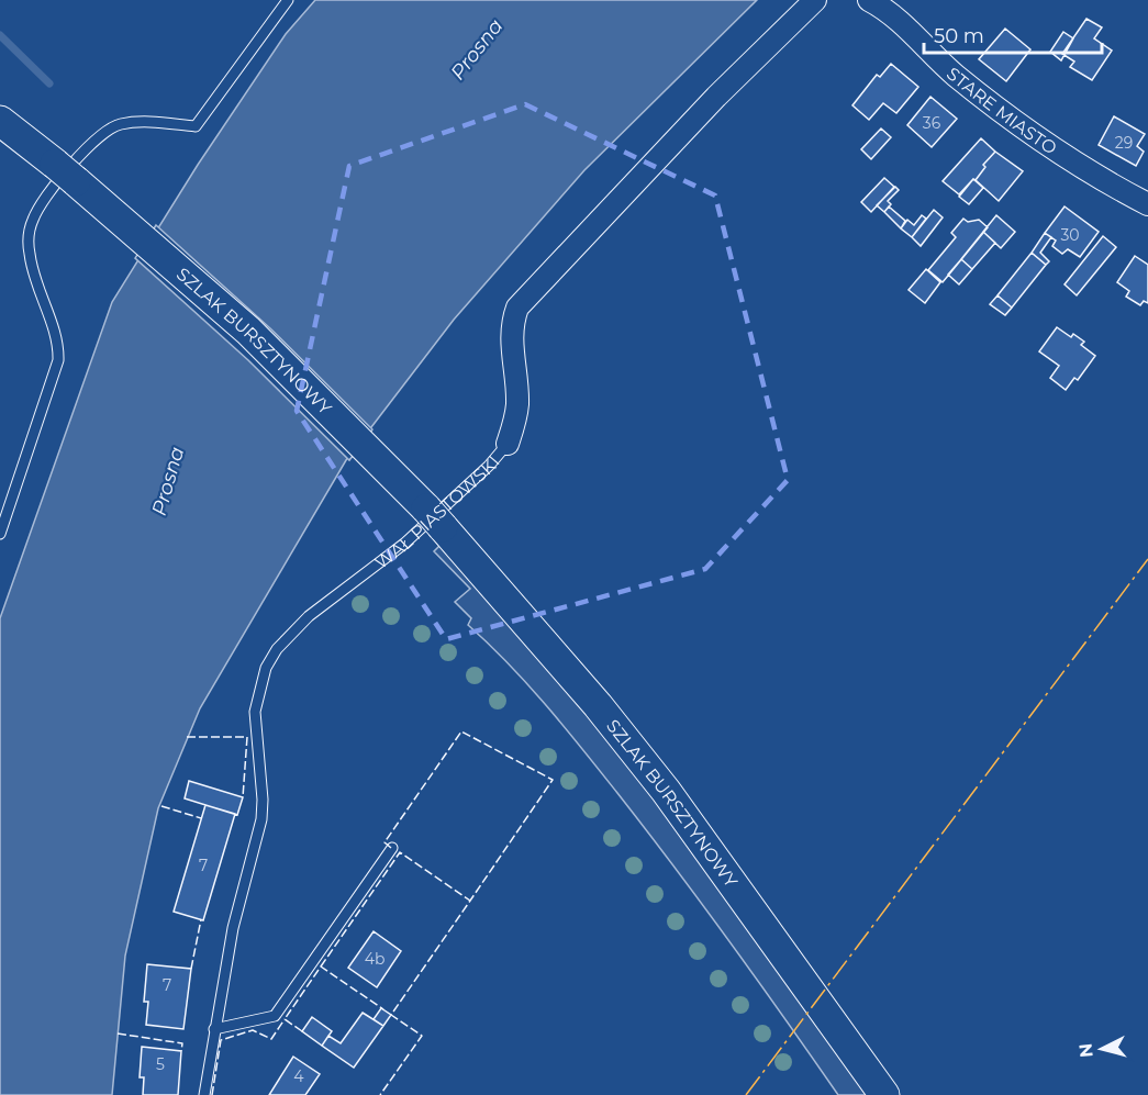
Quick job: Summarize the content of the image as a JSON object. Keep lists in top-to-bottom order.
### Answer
{
  "streets": {
    "main road": ["SZLAK BURSZTYNOWY"],
    "street": ["STARE MIASTO", "WAŁ PIASTOWSKI"]
  },
  "water": ["Prosna"],
  "house_numbers": [
    "36",
    "29",
    "30",
    "7",
    "4b",
    "7",
    "5",
    "4"
  ],
  "scale_bar": "50 m",
  "north": "left"
}
